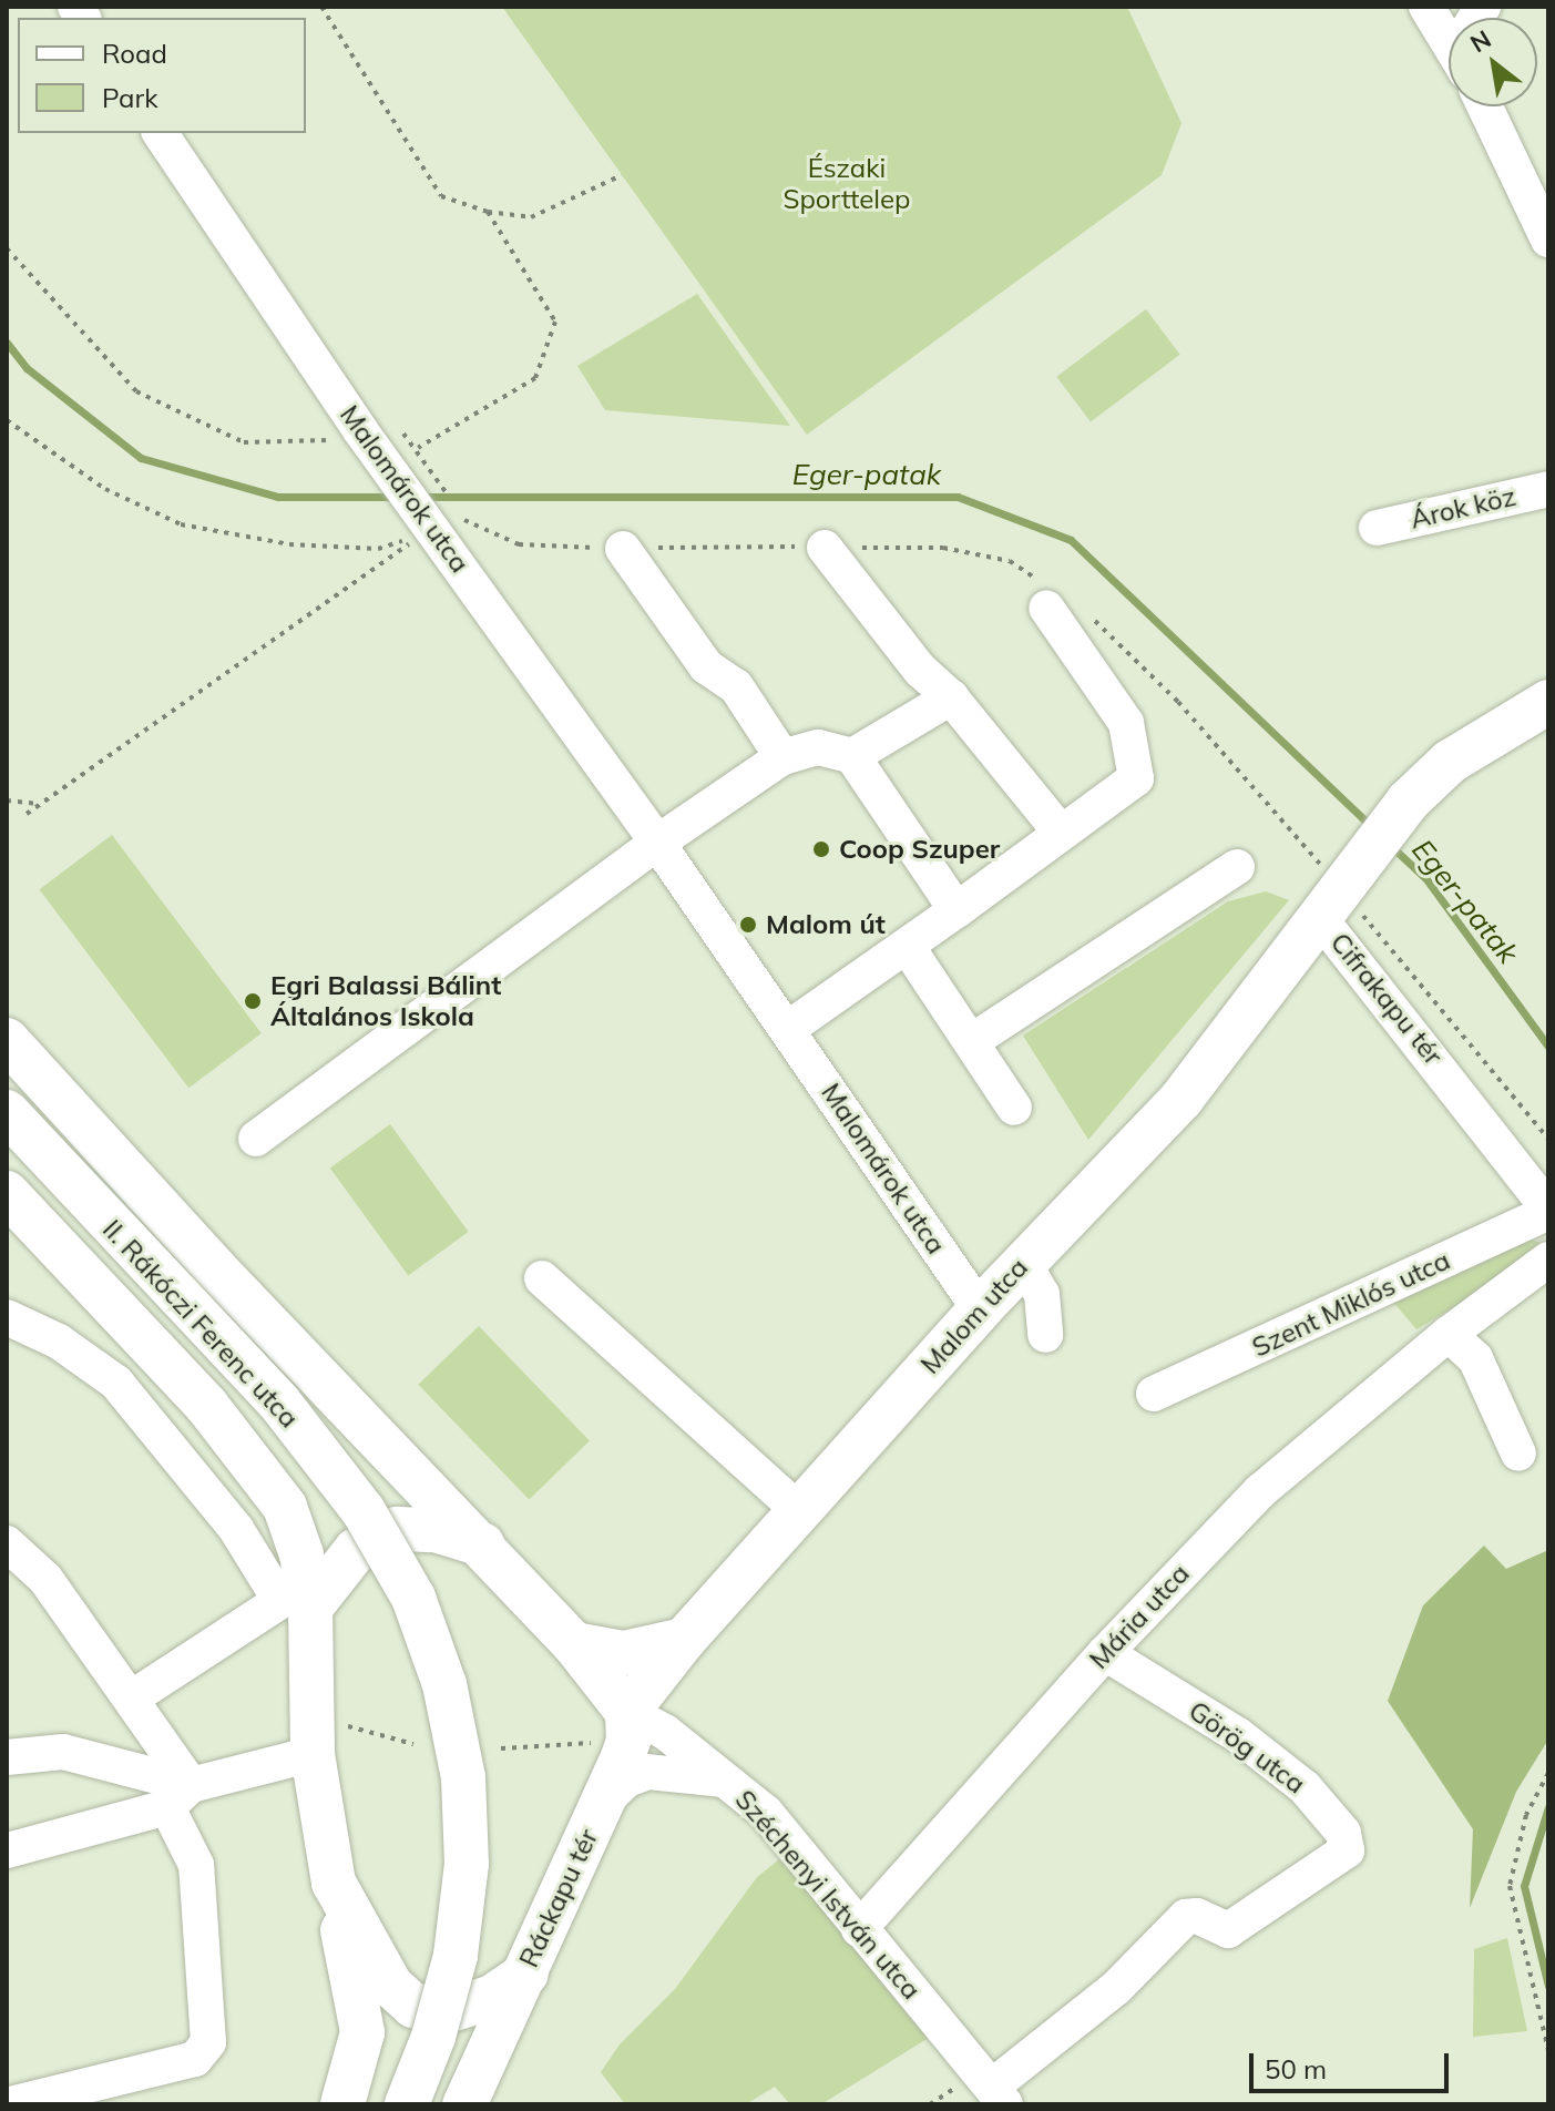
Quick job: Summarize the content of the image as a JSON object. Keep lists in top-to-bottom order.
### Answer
{
  "streets": {
    "main road": ["Malom utca", "II. Rákóczi Ferenc utca", "Ráckapu tér"],
    "street": [
      "Malomárok utca",
      "Árok köz",
      "Cifrakapu tér",
      "Szent Miklós utca",
      "Mária utca",
      "Görög utca",
      "Széchenyi István utca"
    ]
  },
  "crossings": [
    ["Malomárok utca", "Malom utca"],
    ["Cifrakapu tér", "Szent Miklós utca"],
    ["Cifrakapu tér", "Malom utca"],
    ["Malom utca", "Széchenyi István utca"],
    ["Malom utca", "Ráckapu tér"],
    ["II. Rákóczi Ferenc utca", "Ráckapu tér"],
    ["Mária utca", "Görög utca"],
    ["Mária utca", "Széchenyi István utca"],
    ["Görög utca", "Széchenyi István utca"],
    ["Széchenyi István utca", "Ráckapu tér"]
  ],
  "water": ["Eger-patak"],
  "parks": ["Északi Sporttelep"],
  "places": ["Coop Szuper", "Malom út", "Egri Balassi Bálint Általános Iskola"],
  "legend": ["Road", "Park"],
  "scale_bar": "50 m",
  "north": "top left"
}
